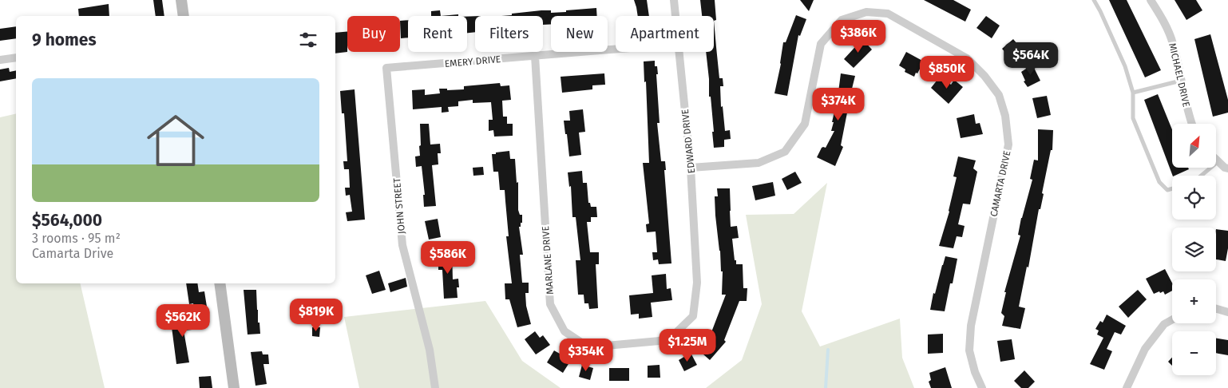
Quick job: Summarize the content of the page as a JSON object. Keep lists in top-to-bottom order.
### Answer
{
  "streets": {
    "street": [
      "EMERY DRIVE",
      "MICHAEL DRIVE",
      "EDWARD DRIVE",
      "CAMARTA DRIVE",
      "JOHN STREET",
      "MARLANE DRIVE"
    ]
  },
  "crossings": [
    ["EMERY DRIVE", "JOHN STREET"],
    ["EMERY DRIVE", "MARLANE DRIVE"],
    ["EDWARD DRIVE", "CAMARTA DRIVE"],
    ["EDWARD DRIVE", "MARLANE DRIVE"]
  ],
  "north": "top right",
  "page": {
    "chip": [
      "Buy",
      "Rent",
      "Filters",
      "New",
      "Apartment"
    ],
    "heading": "9 homes",
    "price": [
      "$386K",
      "$564K",
      "$850K",
      "$374K",
      "$586K",
      "$819K",
      "$562K",
      "$1.25M",
      "$354K"
    ],
    "list": [
      {
        "name": "$564,000",
        "note": "3 rooms · 95 m² · Camarta Drive"
      }
    ],
    "map_buttons": ["+", "−"]
  }
}
